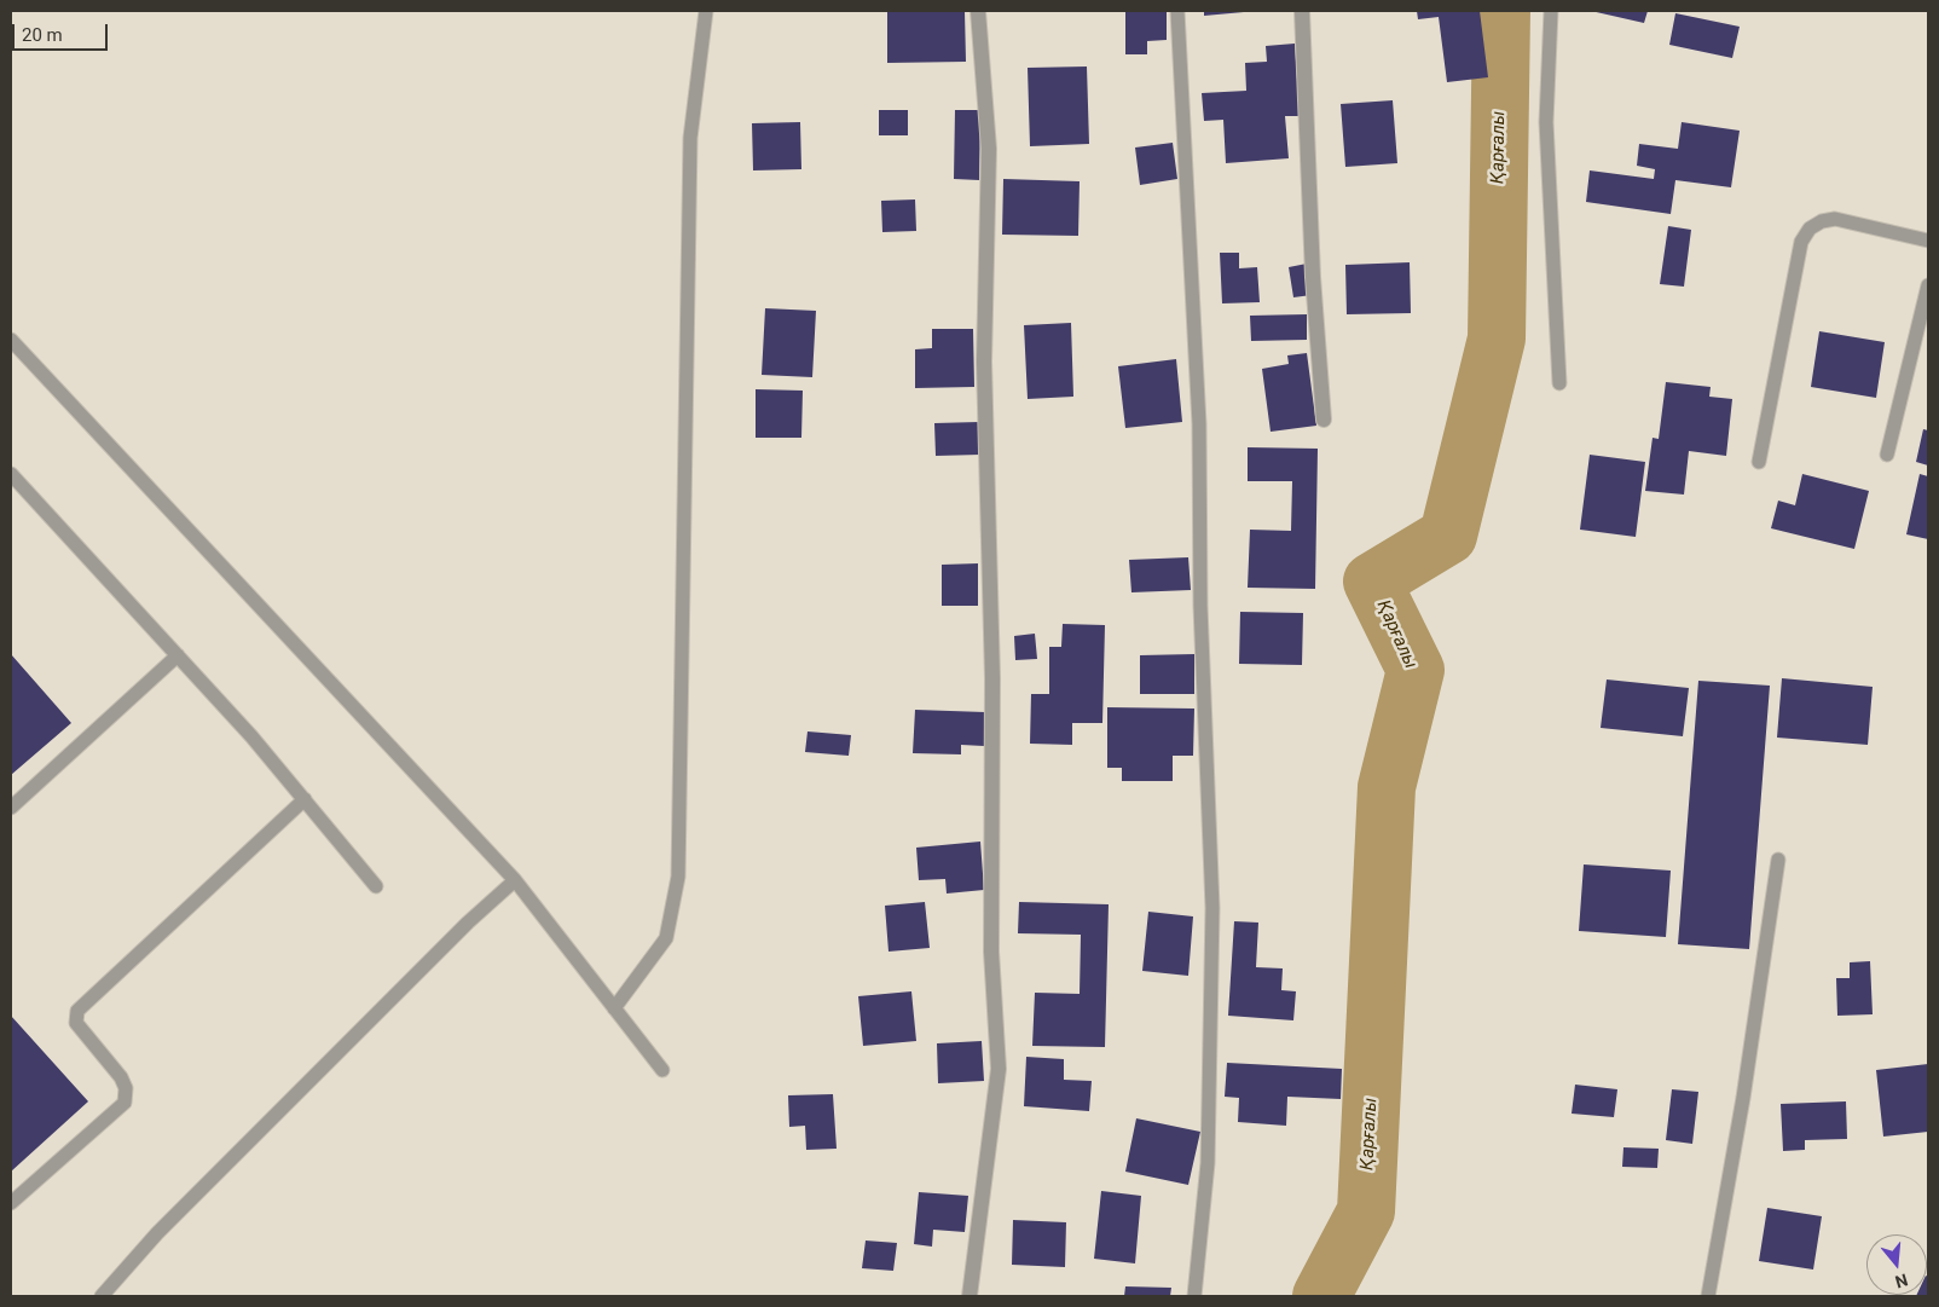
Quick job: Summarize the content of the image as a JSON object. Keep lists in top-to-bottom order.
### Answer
{
  "water": ["Қарғалы"],
  "scale_bar": "20 m",
  "north": "bottom"
}
